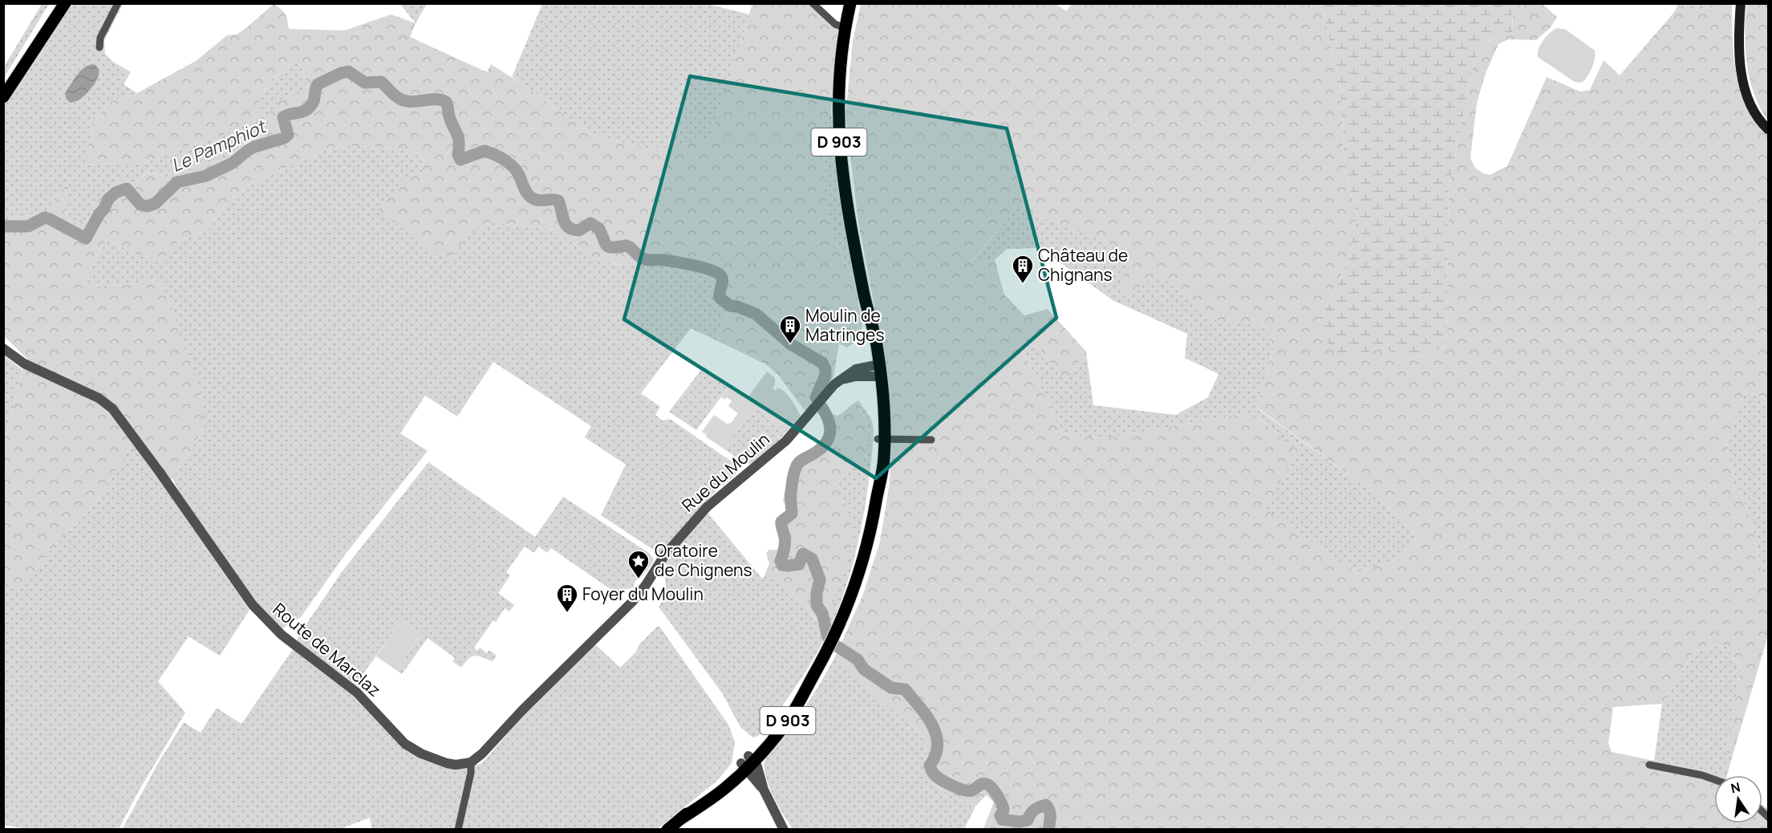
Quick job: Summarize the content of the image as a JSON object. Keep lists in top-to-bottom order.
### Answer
{
  "streets": {
    "main road": ["D 903"],
    "street": ["Rue du Moulin", "Route de Marclaz"]
  },
  "crossings": [
    ["D 903", "Rue du Moulin"],
    ["Rue du Moulin", "Route de Marclaz"]
  ],
  "water": ["Le Pamphiot"],
  "places": {
    "building": ["Château de Chignans", "Moulin de Matringes", "Foyer du Moulin"],
    "place": ["Oratoire de Chignens"]
  },
  "north": "top"
}
